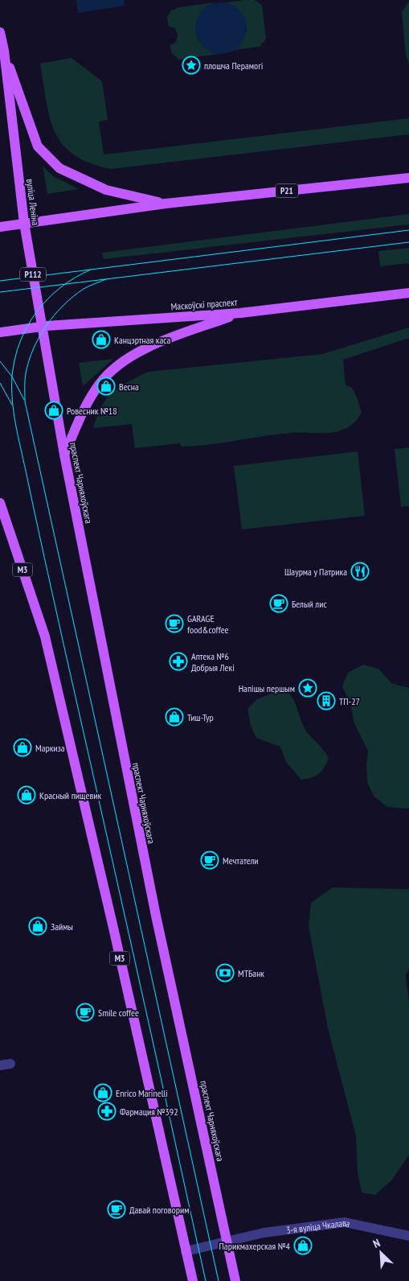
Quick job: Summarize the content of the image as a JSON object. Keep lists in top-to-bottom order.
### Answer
{
  "streets": {
    "main road": [
      "Р21",
      "вуліца Леніна",
      "Р112",
      "Маскоўскі праспект",
      "праспект Чарняхоўскага",
      "М3"
    ],
    "street": ["3-я вуліца Чкалава"]
  },
  "crossings": [
    ["Р21", "вуліца Леніна"],
    ["вуліца Леніна", "Маскоўскі праспект"],
    ["вуліца Леніна", "праспект Чарняхоўскага"],
    ["Маскоўскі праспект", "праспект Чарняхоўскага"],
    ["праспект Чарняхоўскага", "3-я вуліца Чкалава"],
    ["М3", "3-я вуліца Чкалава"]
  ],
  "places": {
    "place": ["плошча Перамогі", "Напішы першым"],
    "shop": [
      "Канцэртная каса",
      "Весна",
      "Ровесник №18",
      "Тиш-Тур",
      "Маркиза",
      "Красный пищевик",
      "Займы",
      "Enrico Marinelli",
      "Парикмахерская №4"
    ],
    "restaurant": ["Шаурма у Патрика"],
    "cafe": [
      "Белый лис",
      "GARAGE food&coffee",
      "Мечтатели",
      "Smile coffee",
      "Давай поговорим"
    ],
    "pharmacy": ["Аптека №6 Добрыя Лекі", "Фармация №392"],
    "building": ["ТП-27"],
    "bank": ["МТБанк"]
  },
  "north": "top left"
}
